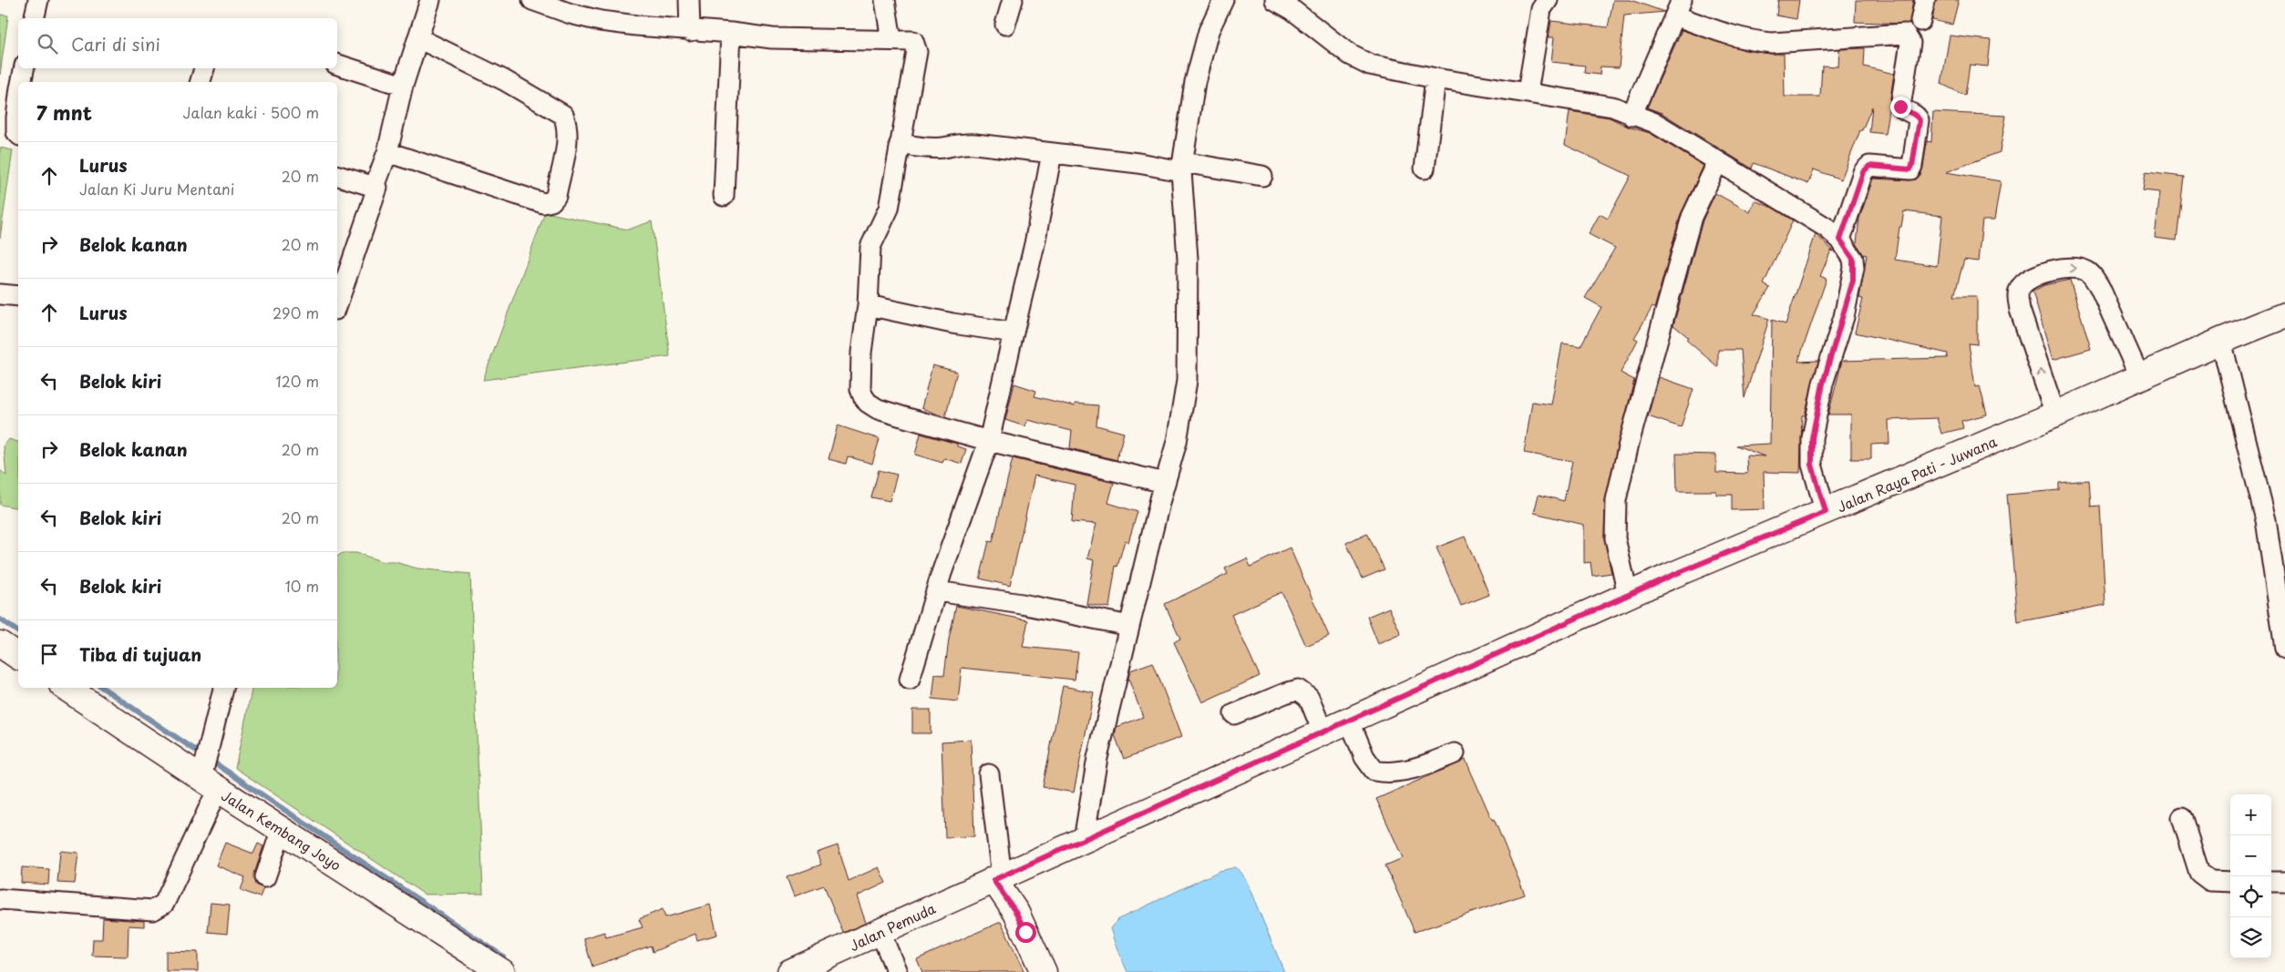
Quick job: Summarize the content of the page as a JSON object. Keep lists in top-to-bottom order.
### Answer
{
  "streets": {
    "main road": ["Jalan Raya Pati - Juwana", "Jalan Kembang Joyo", "Jalan Pemuda"]
  },
  "crossings": [
    ["Jalan Raya Pati - Juwana", "Jalan Pemuda"]
  ],
  "page": {
    "search": "Cari di sini",
    "heading": ["7 mnt", "Jalan kaki · 500 m"],
    "list": [
      ["Lurus", "Jalan Ki Juru Mentani", "20 m"],
      ["Belok kanan", "20 m"],
      ["Lurus", "290 m"],
      ["Belok kiri", "120 m"],
      ["Belok kanan", "20 m"],
      ["Belok kiri", "20 m"],
      ["Belok kiri", "10 m"],
      "Tiba di tujuan"
    ],
    "map_buttons": ["+", "−"]
  }
}
